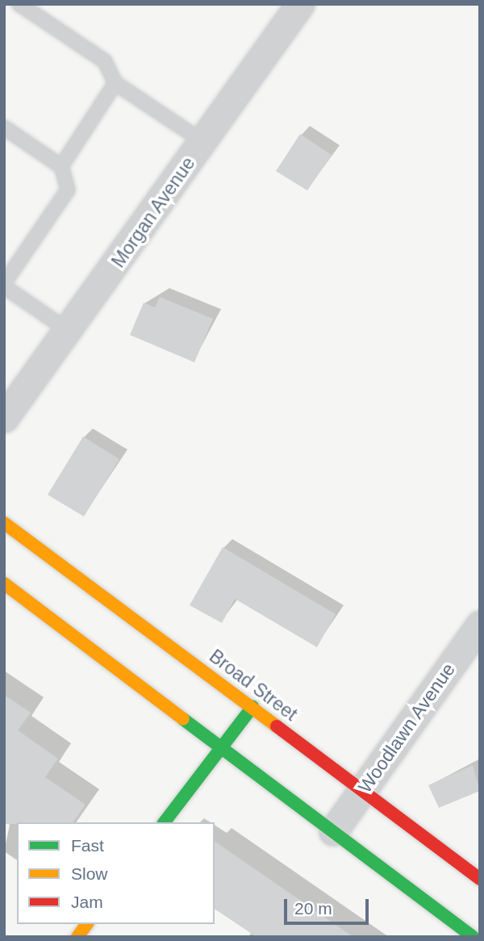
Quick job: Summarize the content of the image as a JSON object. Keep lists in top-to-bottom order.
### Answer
{
  "streets": {
    "main road": ["Broad Street"],
    "street": ["Morgan Avenue", "Woodlawn Avenue"]
  },
  "crossings": [
    ["Broad Street", "Woodlawn Avenue"]
  ],
  "legend": ["Fast", "Slow", "Jam"],
  "scale_bar": "20 m"
}
